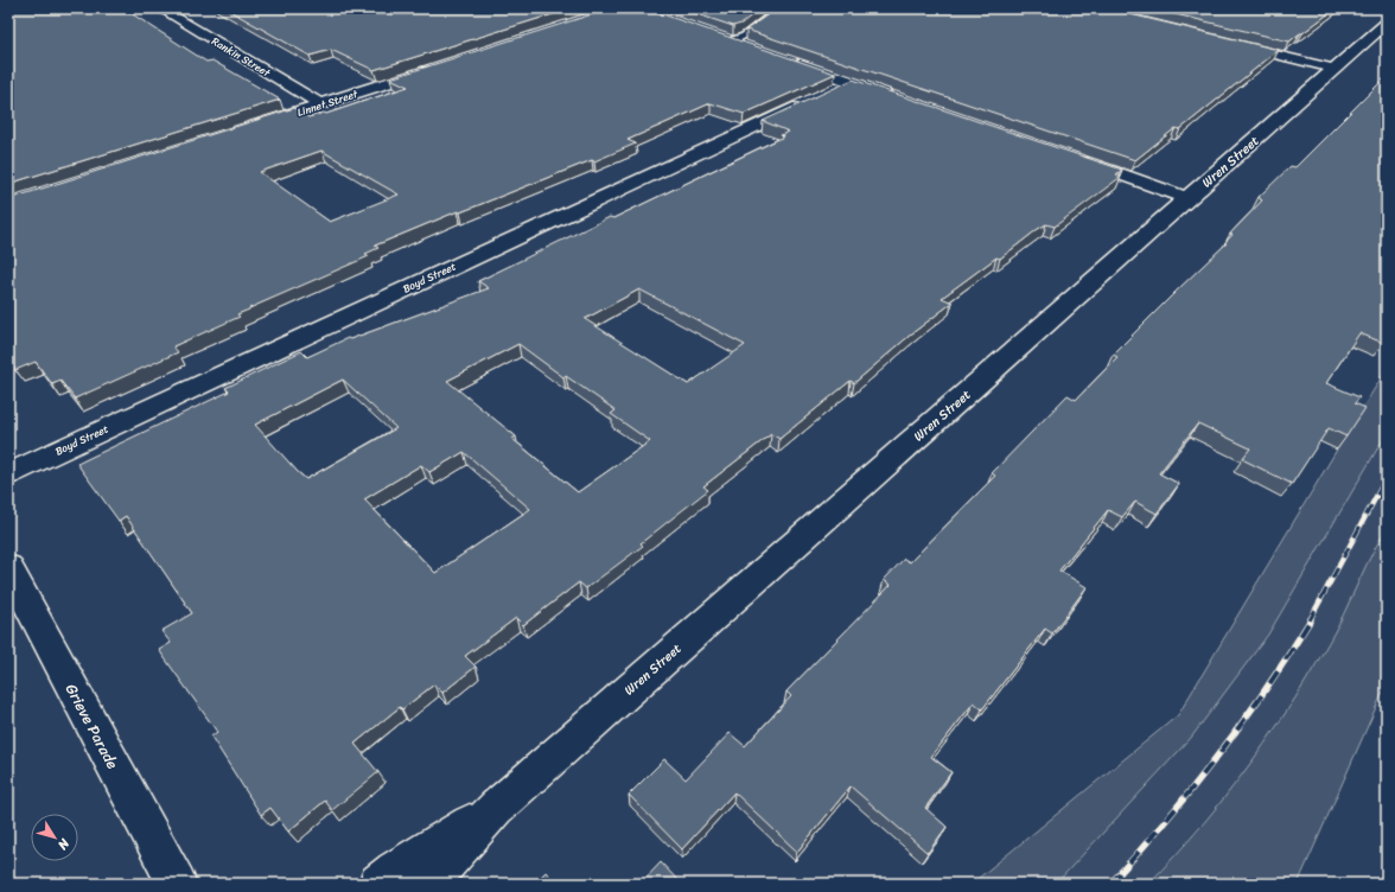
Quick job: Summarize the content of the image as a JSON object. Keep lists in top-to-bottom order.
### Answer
{
  "streets": {
    "street": [
      "Rankin Street",
      "Linnet Street",
      "Wren Street",
      "Boyd Street",
      "Grieve Parade"
    ]
  },
  "crossings": [
    ["Rankin Street", "Linnet Street"]
  ],
  "north": "bottom right"
}
